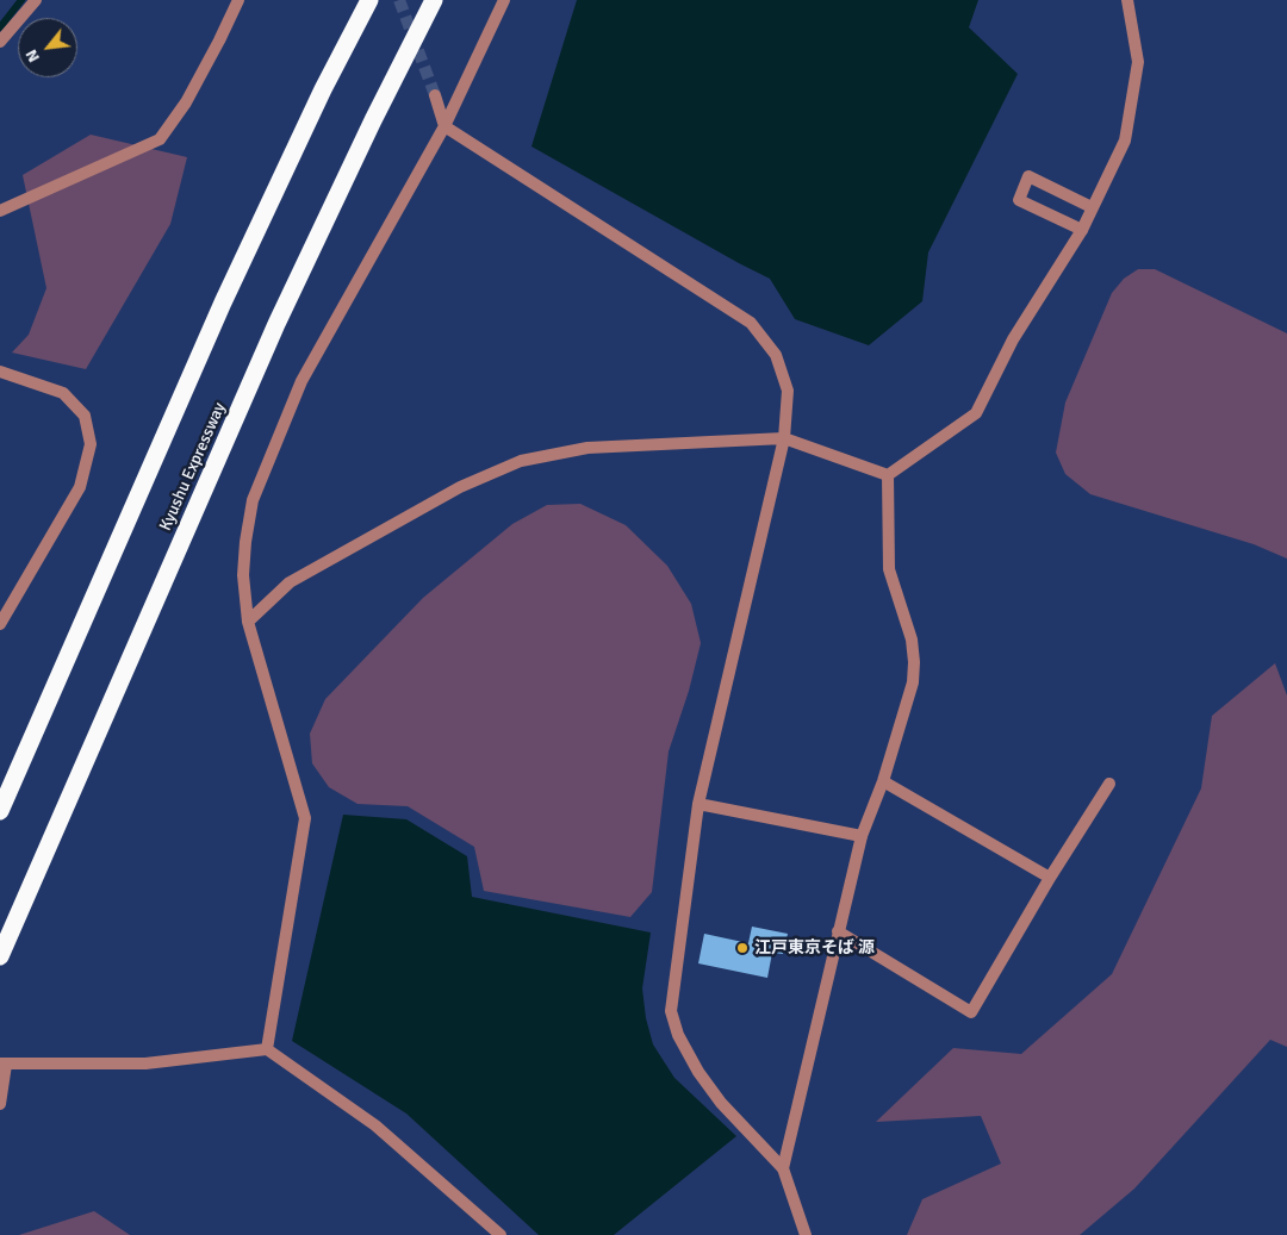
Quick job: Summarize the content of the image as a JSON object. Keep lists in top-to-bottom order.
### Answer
{
  "streets": {
    "highway": ["Kyushu Expressway"]
  },
  "places": ["江戸東京そば 源"],
  "north": "bottom left"
}
